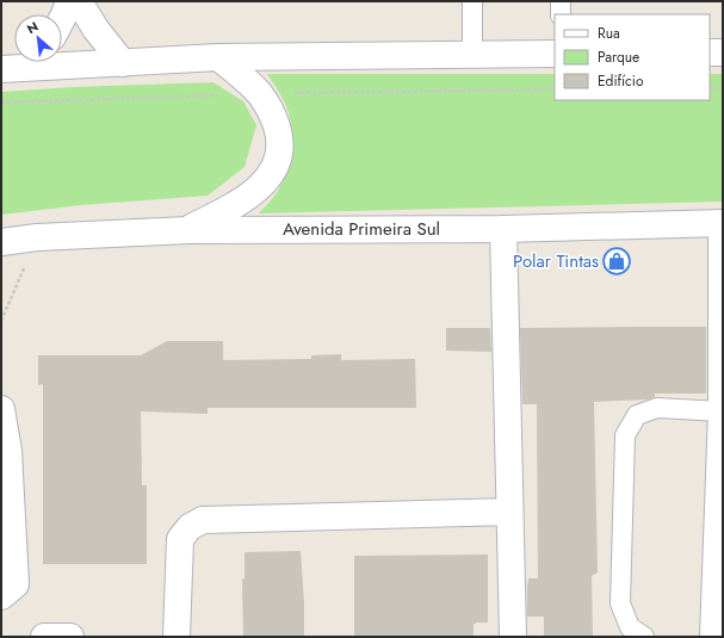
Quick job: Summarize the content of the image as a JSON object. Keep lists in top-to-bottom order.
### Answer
{
  "streets": {
    "street": ["Avenida Primeira Sul"]
  },
  "places": {
    "shop": ["Polar Tintas"]
  },
  "legend": ["Rua", "Parque", "Edifício"],
  "north": "top left"
}
